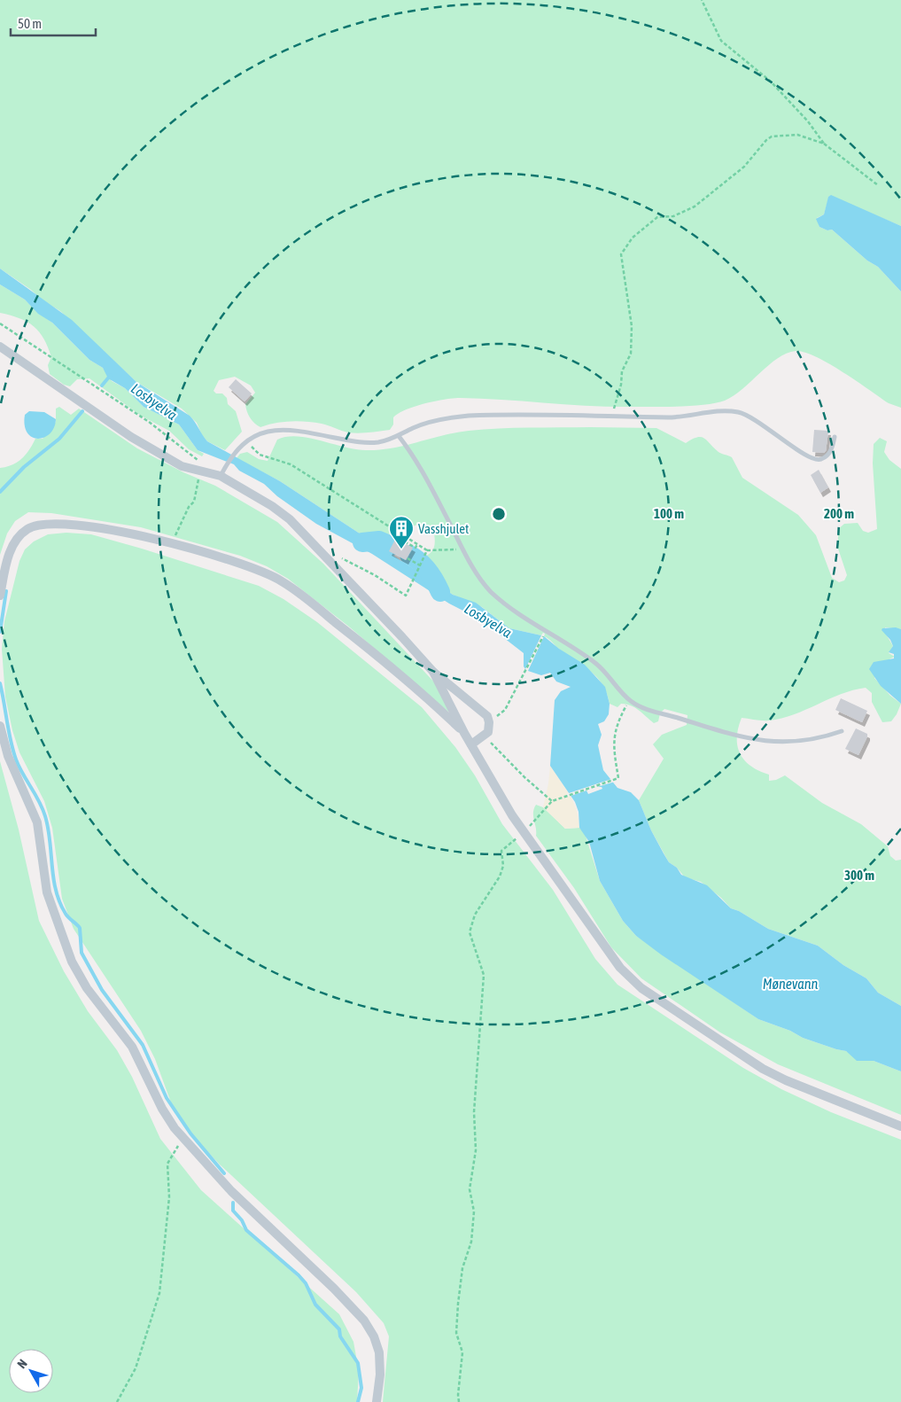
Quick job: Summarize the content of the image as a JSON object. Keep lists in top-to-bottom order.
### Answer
{
  "water": ["Losbyelva", "Mønevann"],
  "places": {
    "building": ["Vasshjulet"]
  },
  "scale_bar": "50 m",
  "north": "top left",
  "rings": ["100 m", "200 m", "300 m"]
}
